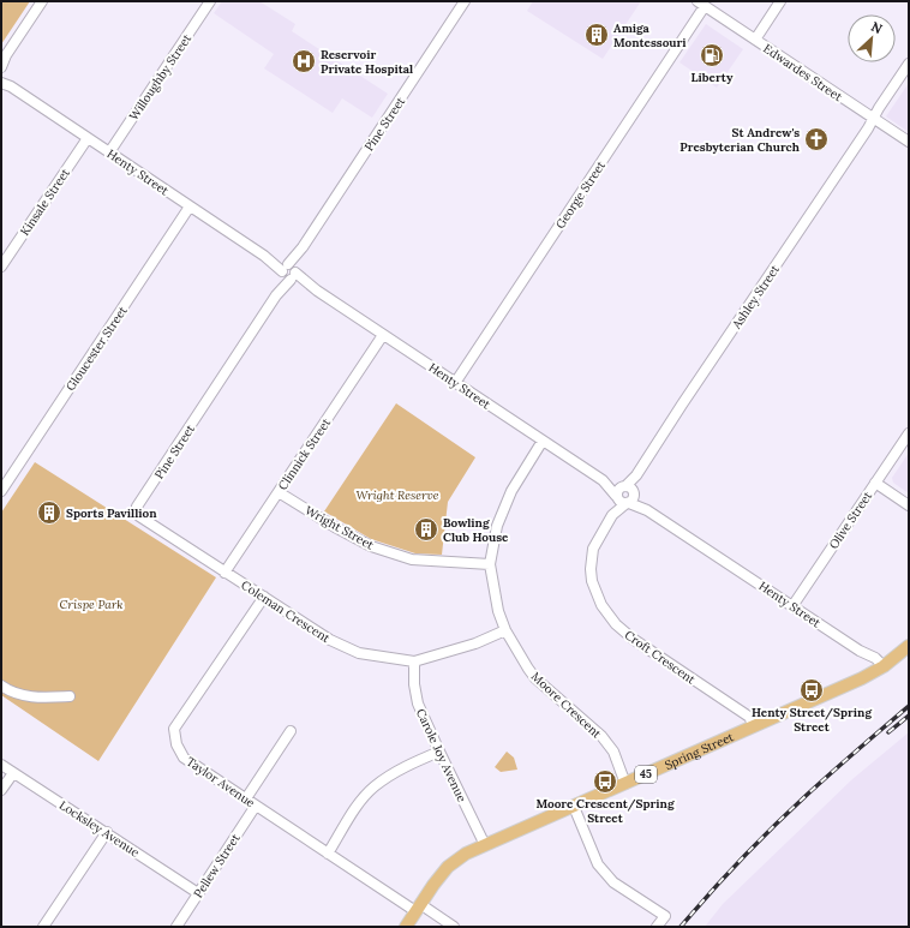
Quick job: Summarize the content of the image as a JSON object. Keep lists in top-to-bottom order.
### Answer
{
  "streets": {
    "main road": ["Spring Street", "45"],
    "street": [
      "Edwardes Street",
      "Willoughby Street",
      "Pine Street",
      "Henty Street",
      "George Street",
      "Kinsale Street",
      "Ashley Street",
      "Gloucester Street",
      "Clinnick Street",
      "Olive Street",
      "Wright Street",
      "Coleman Crescent",
      "Croft Crescent",
      "Moore Crescent",
      "Carole Joy Avenue",
      "Taylor Avenue",
      "Locksley Avenue",
      "Pellew Street"
    ]
  },
  "crossings": [
    ["Edwardes Street", "George Street"],
    ["Edwardes Street", "Ashley Street"],
    ["Willoughby Street", "Henty Street"],
    ["Pine Street", "Henty Street"],
    ["Pine Street", "Coleman Crescent"],
    ["Henty Street", "George Street"],
    ["Henty Street", "Kinsale Street"],
    ["Henty Street", "Ashley Street"],
    ["Henty Street", "Gloucester Street"],
    ["Henty Street", "Clinnick Street"],
    ["Henty Street", "Olive Street"],
    ["Henty Street", "Croft Crescent"],
    ["Henty Street", "Moore Crescent"],
    ["Henty Street", "Spring Street"],
    ["Ashley Street", "Croft Crescent"],
    ["Clinnick Street", "Wright Street"],
    ["Clinnick Street", "Coleman Crescent"],
    ["Wright Street", "Moore Crescent"],
    ["Coleman Crescent", "Moore Crescent"],
    ["Coleman Crescent", "Carole Joy Avenue"],
    ["Coleman Crescent", "Taylor Avenue"],
    ["Croft Crescent", "Spring Street"],
    ["Moore Crescent", "Spring Street"],
    ["Spring Street", "Carole Joy Avenue"],
    ["Spring Street", "Taylor Avenue"],
    ["Taylor Avenue", "Pellew Street"],
    ["Locksley Avenue", "Pellew Street"]
  ],
  "parks": ["Wright Reserve", "Crispe Park"],
  "places": {
    "building": ["Amiga Montessouri", "Sports Pavillion", "Bowling Club House"],
    "fuel station": ["Liberty"],
    "hospital": ["Reservoir Private Hospital"],
    "church": ["St Andrew's Presbyterian Church"],
    "bus stop": ["Henty Street/Spring Street", "Moore Crescent/Spring Street"]
  },
  "north": "top right"
}
